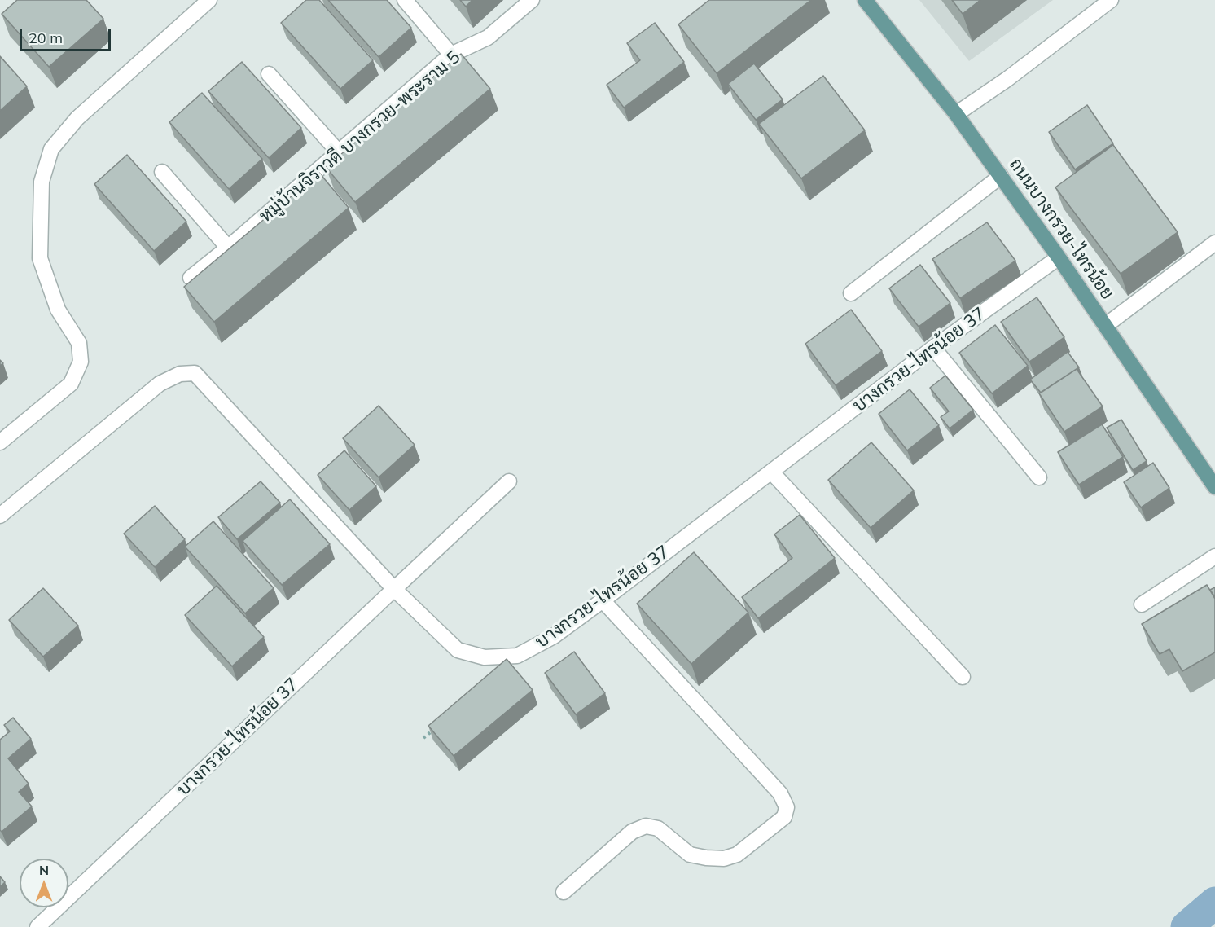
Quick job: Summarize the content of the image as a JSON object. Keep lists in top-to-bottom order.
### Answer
{
  "streets": {
    "main road": ["ถนนบางกรวย-ไทรน้อย"],
    "street": ["หมู่บ้านจิราวดี บางกรวย-พระราม 5", "บางกรวย-ไทรน้อย 37"]
  },
  "crossings": [
    ["ถนนบางกรวย-ไทรน้อย", "บางกรวย-ไทรน้อย 37"]
  ],
  "scale_bar": "20 m",
  "north": "top"
}
